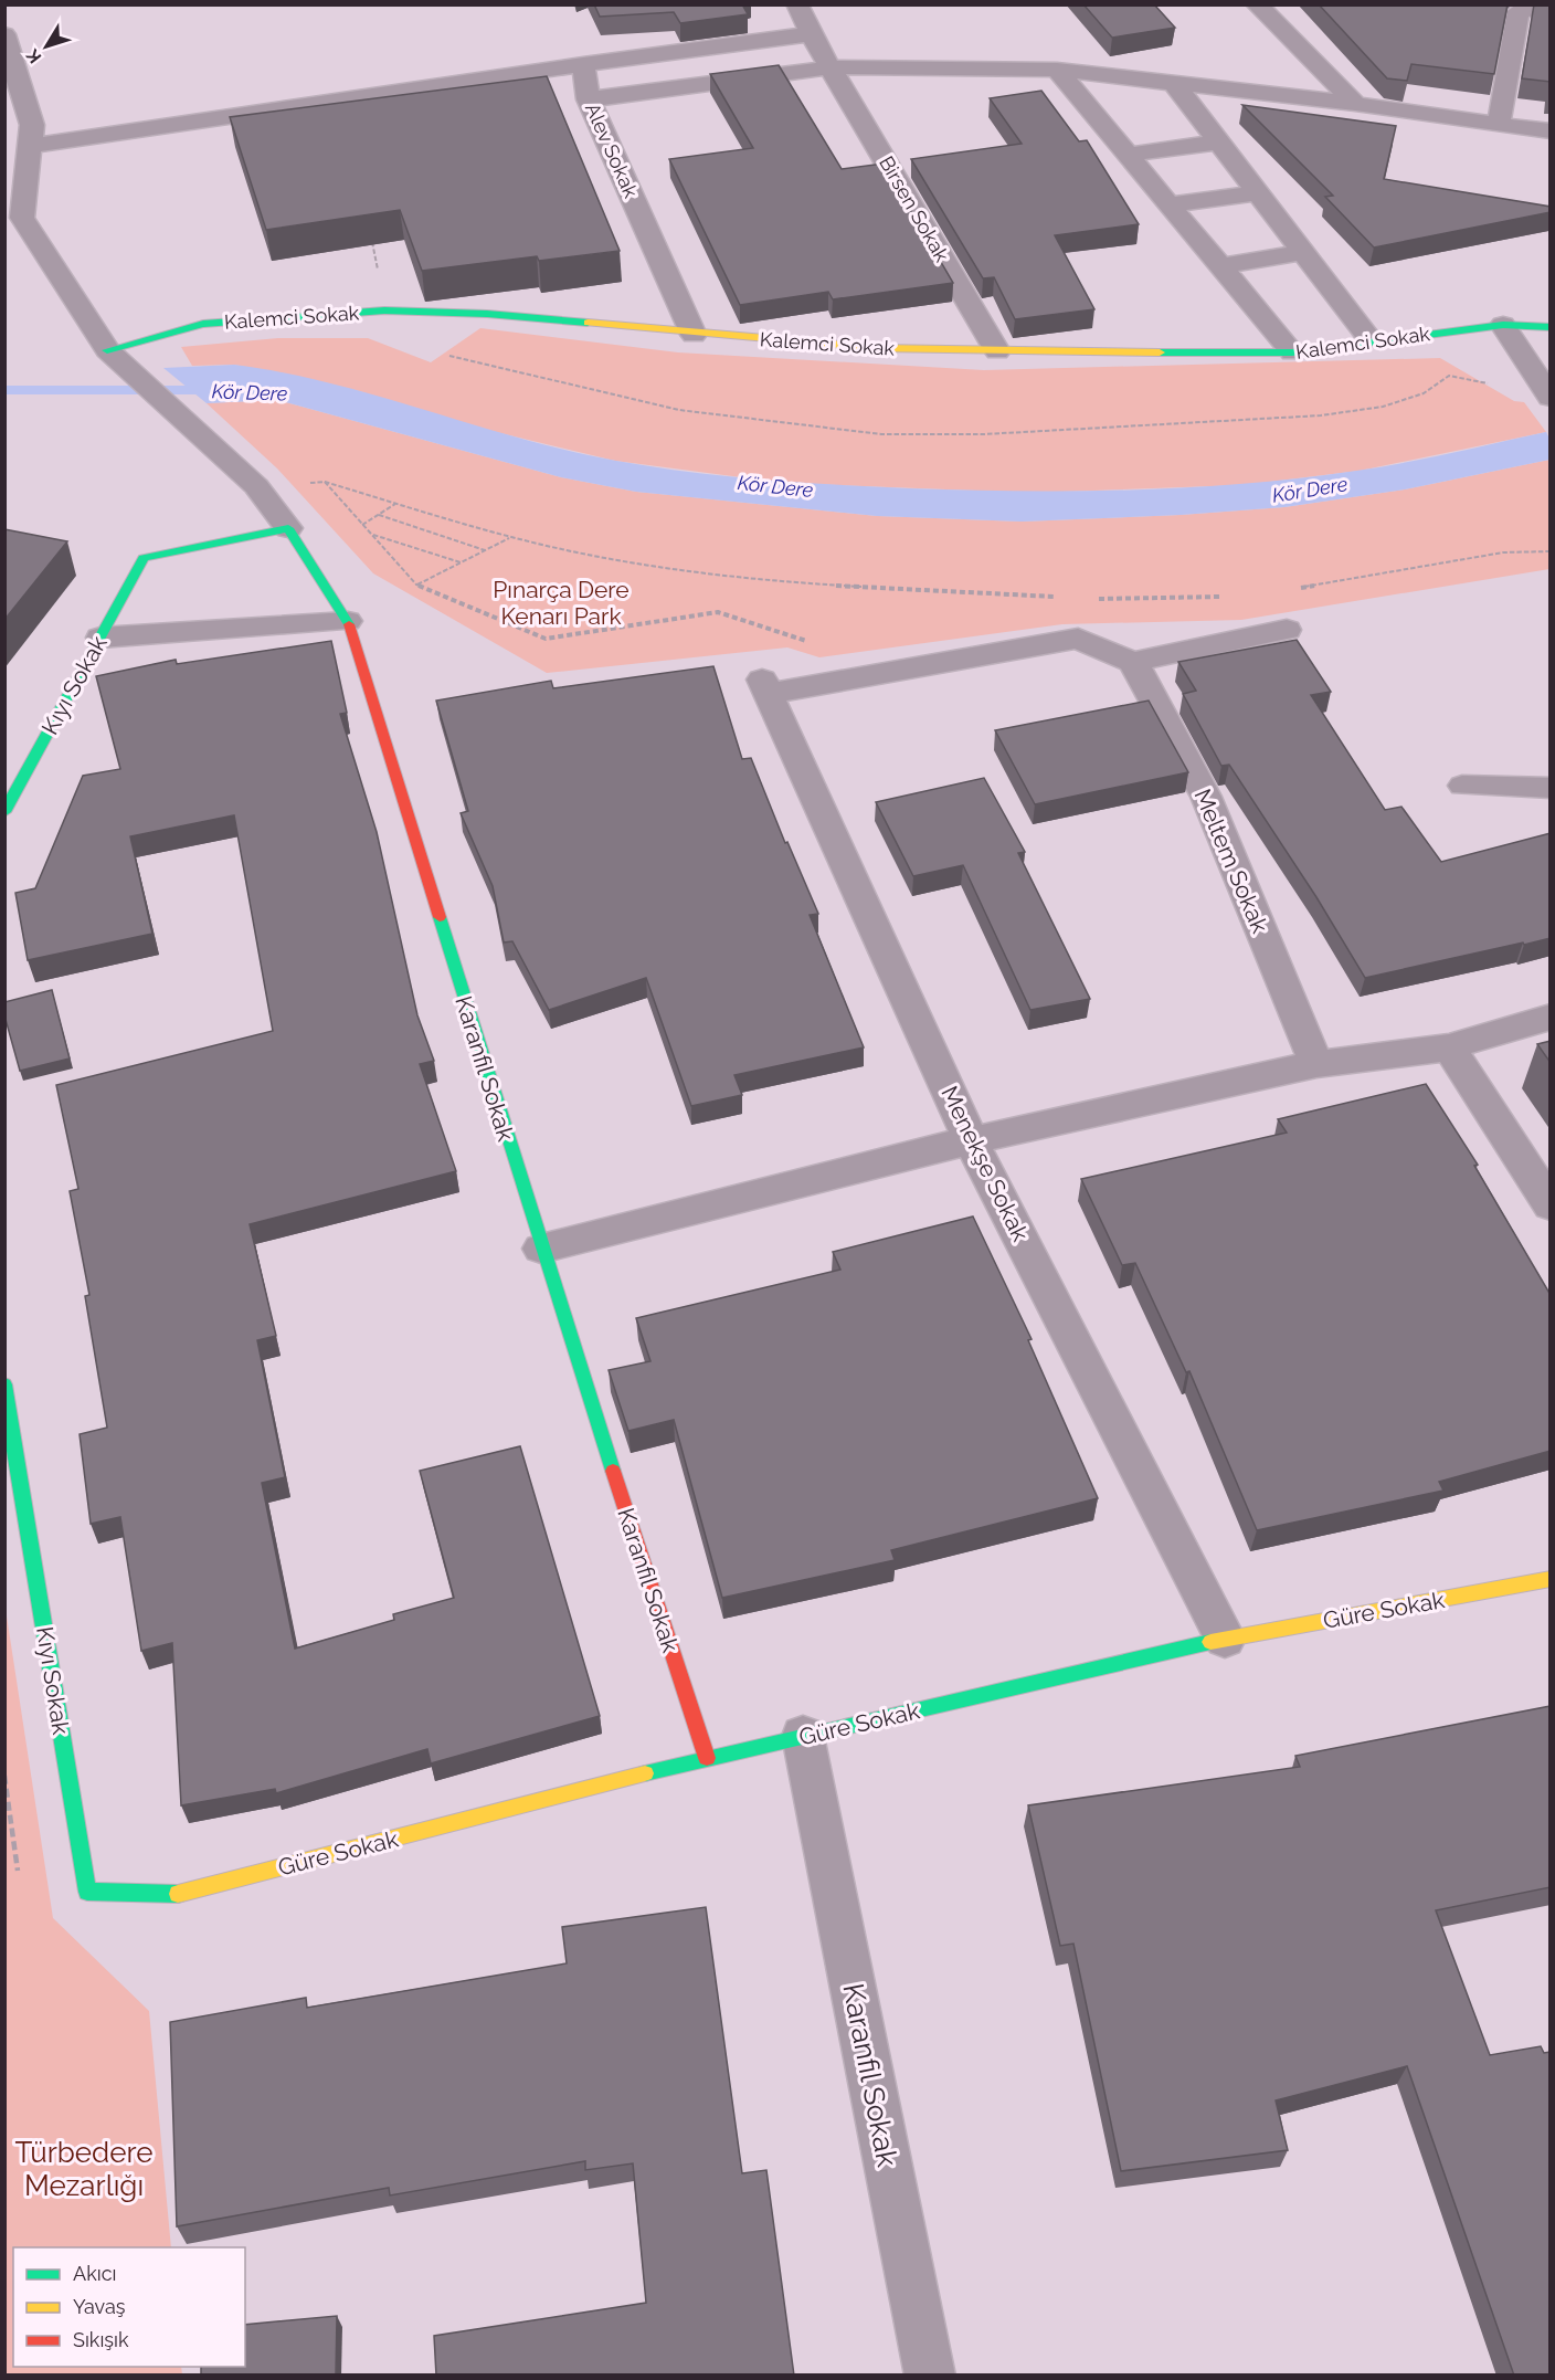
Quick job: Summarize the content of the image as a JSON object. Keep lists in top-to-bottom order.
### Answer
{
  "streets": {
    "street": [
      "Alev Sokak",
      "Birsen Sokak",
      "Kalemci Sokak",
      "Kıyı Sokak",
      "Meltem Sokak",
      "Karanfil Sokak",
      "Menekşe Sokak",
      "Güre Sokak"
    ]
  },
  "crossings": [
    ["Alev Sokak", "Kalemci Sokak"],
    ["Birsen Sokak", "Kalemci Sokak"],
    ["Kıyı Sokak", "Karanfil Sokak"],
    ["Kıyı Sokak", "Güre Sokak"],
    ["Meltem Sokak", "Menekşe Sokak"],
    ["Karanfil Sokak", "Güre Sokak"],
    ["Menekşe Sokak", "Güre Sokak"]
  ],
  "water": ["Kör Dere"],
  "parks": ["Pınarça Dere Kenarı Park", "Türbedere Mezarlığı"],
  "legend": ["Akıcı", "Yavaş", "Sıkışık"],
  "north": "bottom left"
}
